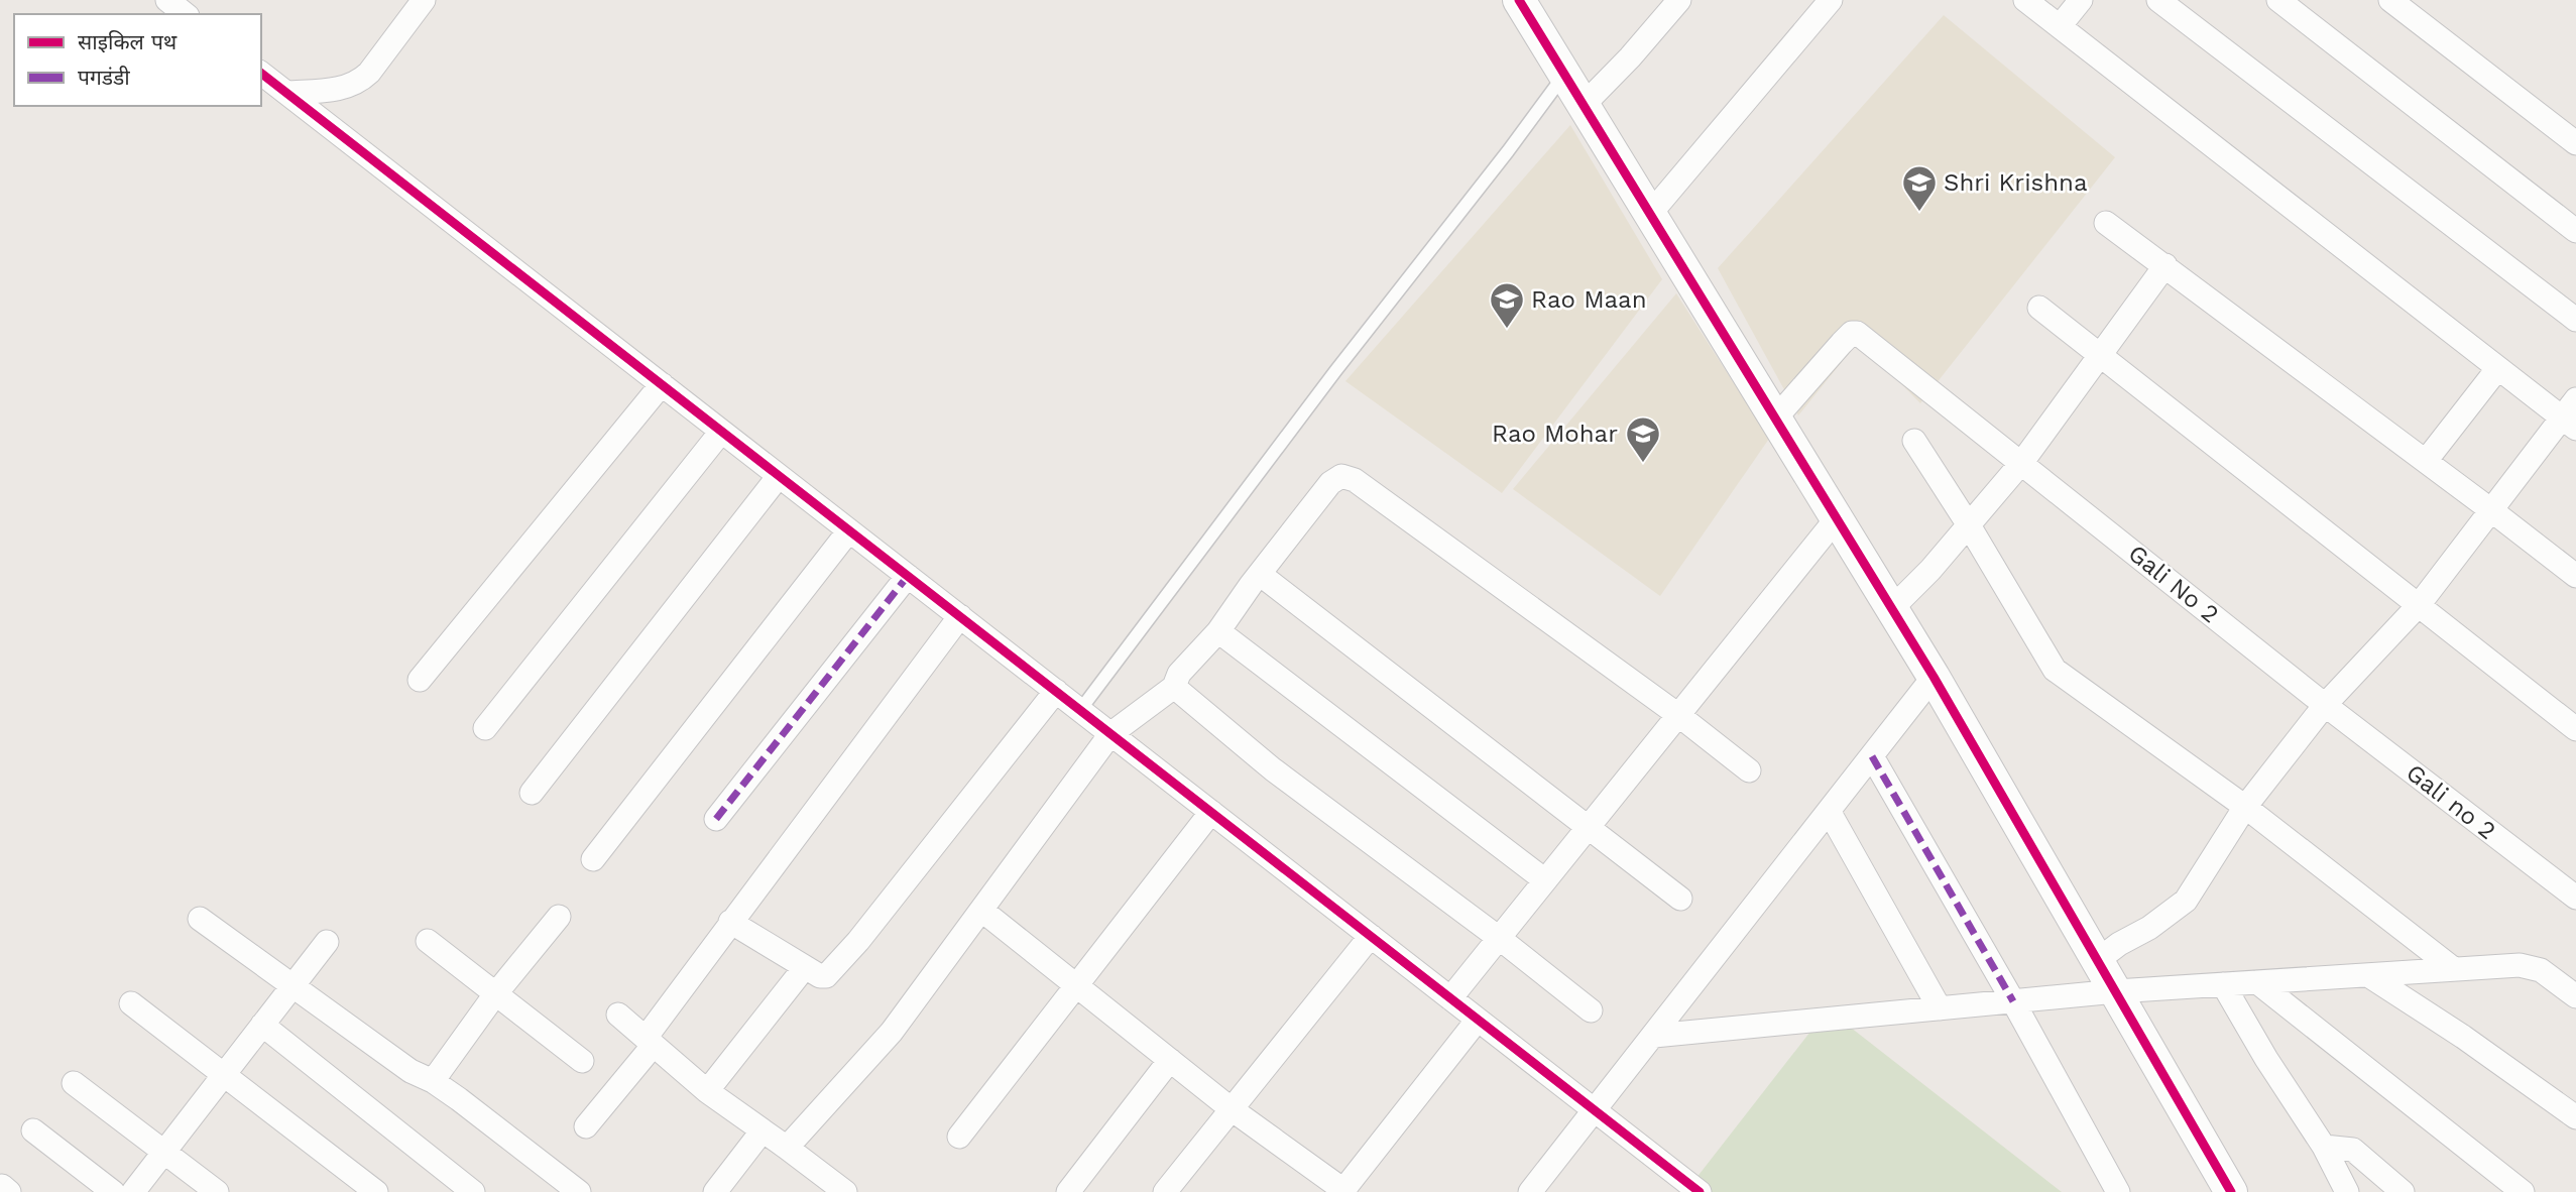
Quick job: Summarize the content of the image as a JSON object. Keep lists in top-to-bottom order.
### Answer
{
  "streets": {
    "street": ["Gali No 2", "Gali no 2"]
  },
  "crossings": [
    ["Gali No 2", "Gali no 2"]
  ],
  "places": {
    "school or university": ["Shri Krishna", "Rao Maan", "Rao Mohar"]
  },
  "legend": ["साइकिल पथ", "पगडंडी"]
}
